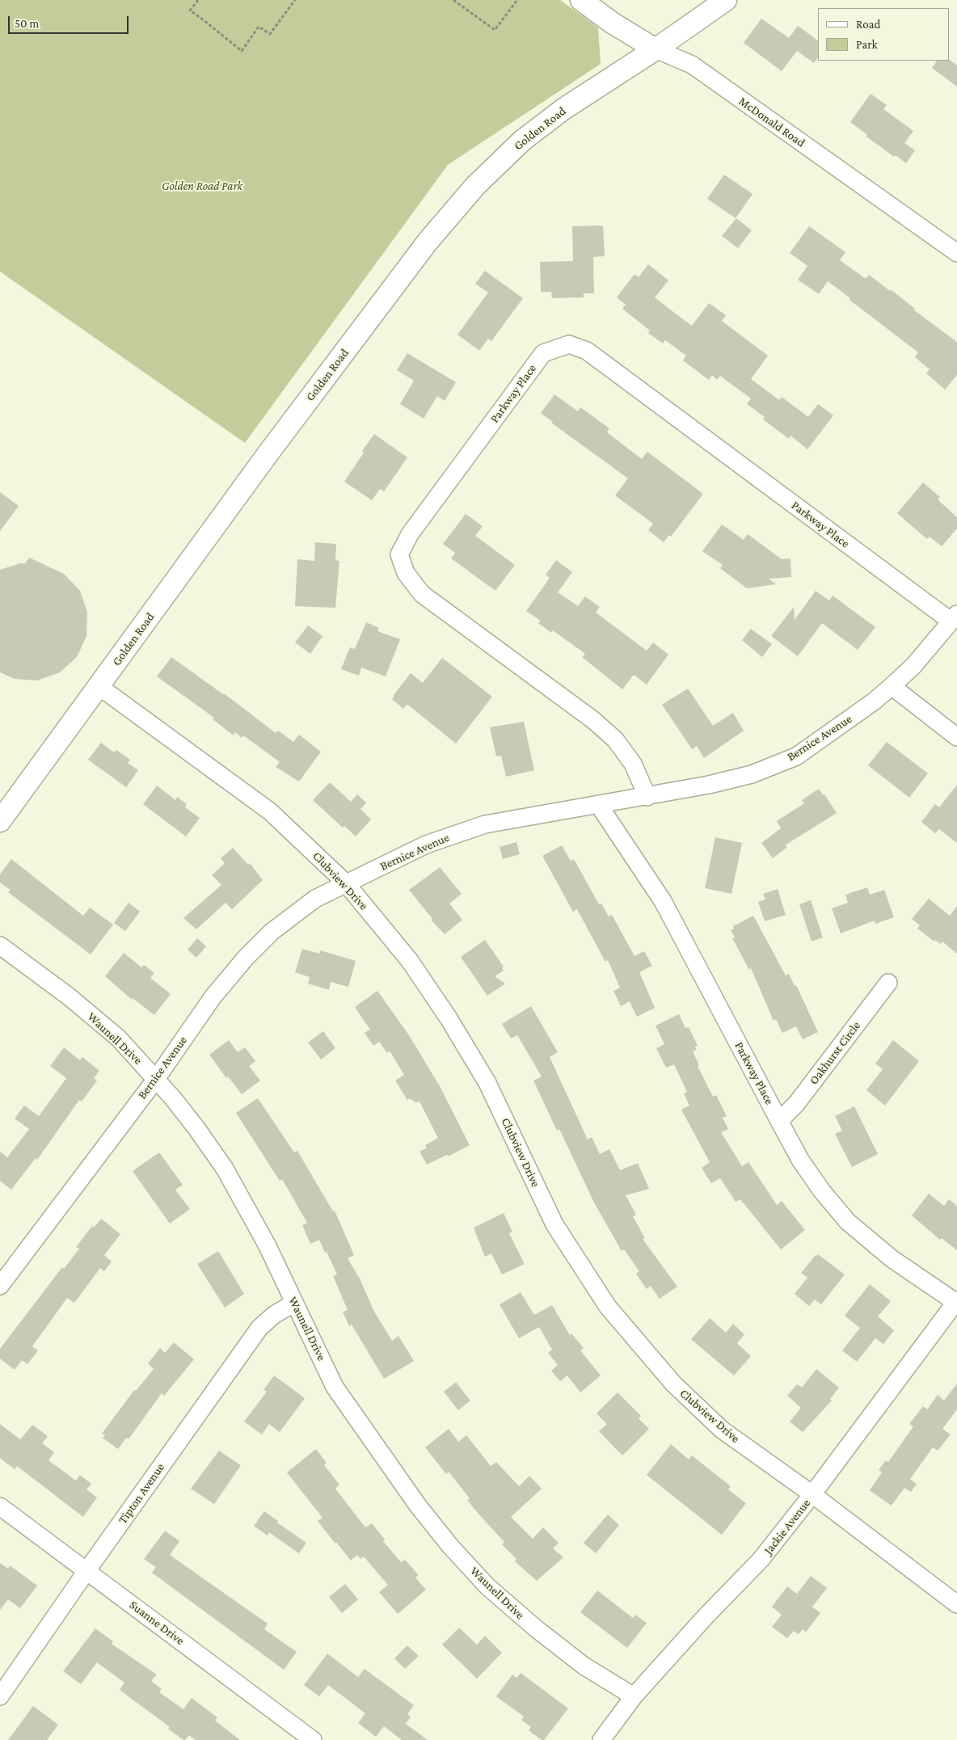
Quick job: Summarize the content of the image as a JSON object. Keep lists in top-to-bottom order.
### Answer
{
  "streets": {
    "street": [
      "McDonald Road",
      "Golden Road",
      "Parkway Place",
      "Bernice Avenue",
      "Clubview Drive",
      "Waunell Drive",
      "Oakhurst Circle",
      "Tipton Avenue",
      "Jackie Avenue",
      "Suanne Drive"
    ]
  },
  "crossings": [
    ["McDonald Road", "Golden Road"],
    ["Golden Road", "Clubview Drive"],
    ["Parkway Place", "Bernice Avenue"],
    ["Parkway Place", "Oakhurst Circle"],
    ["Parkway Place", "Jackie Avenue"],
    ["Bernice Avenue", "Clubview Drive"],
    ["Bernice Avenue", "Waunell Drive"],
    ["Clubview Drive", "Jackie Avenue"],
    ["Waunell Drive", "Tipton Avenue"],
    ["Waunell Drive", "Jackie Avenue"],
    ["Tipton Avenue", "Suanne Drive"]
  ],
  "parks": ["Golden Road Park"],
  "legend": ["Road", "Park"],
  "scale_bar": "50 m"
}
